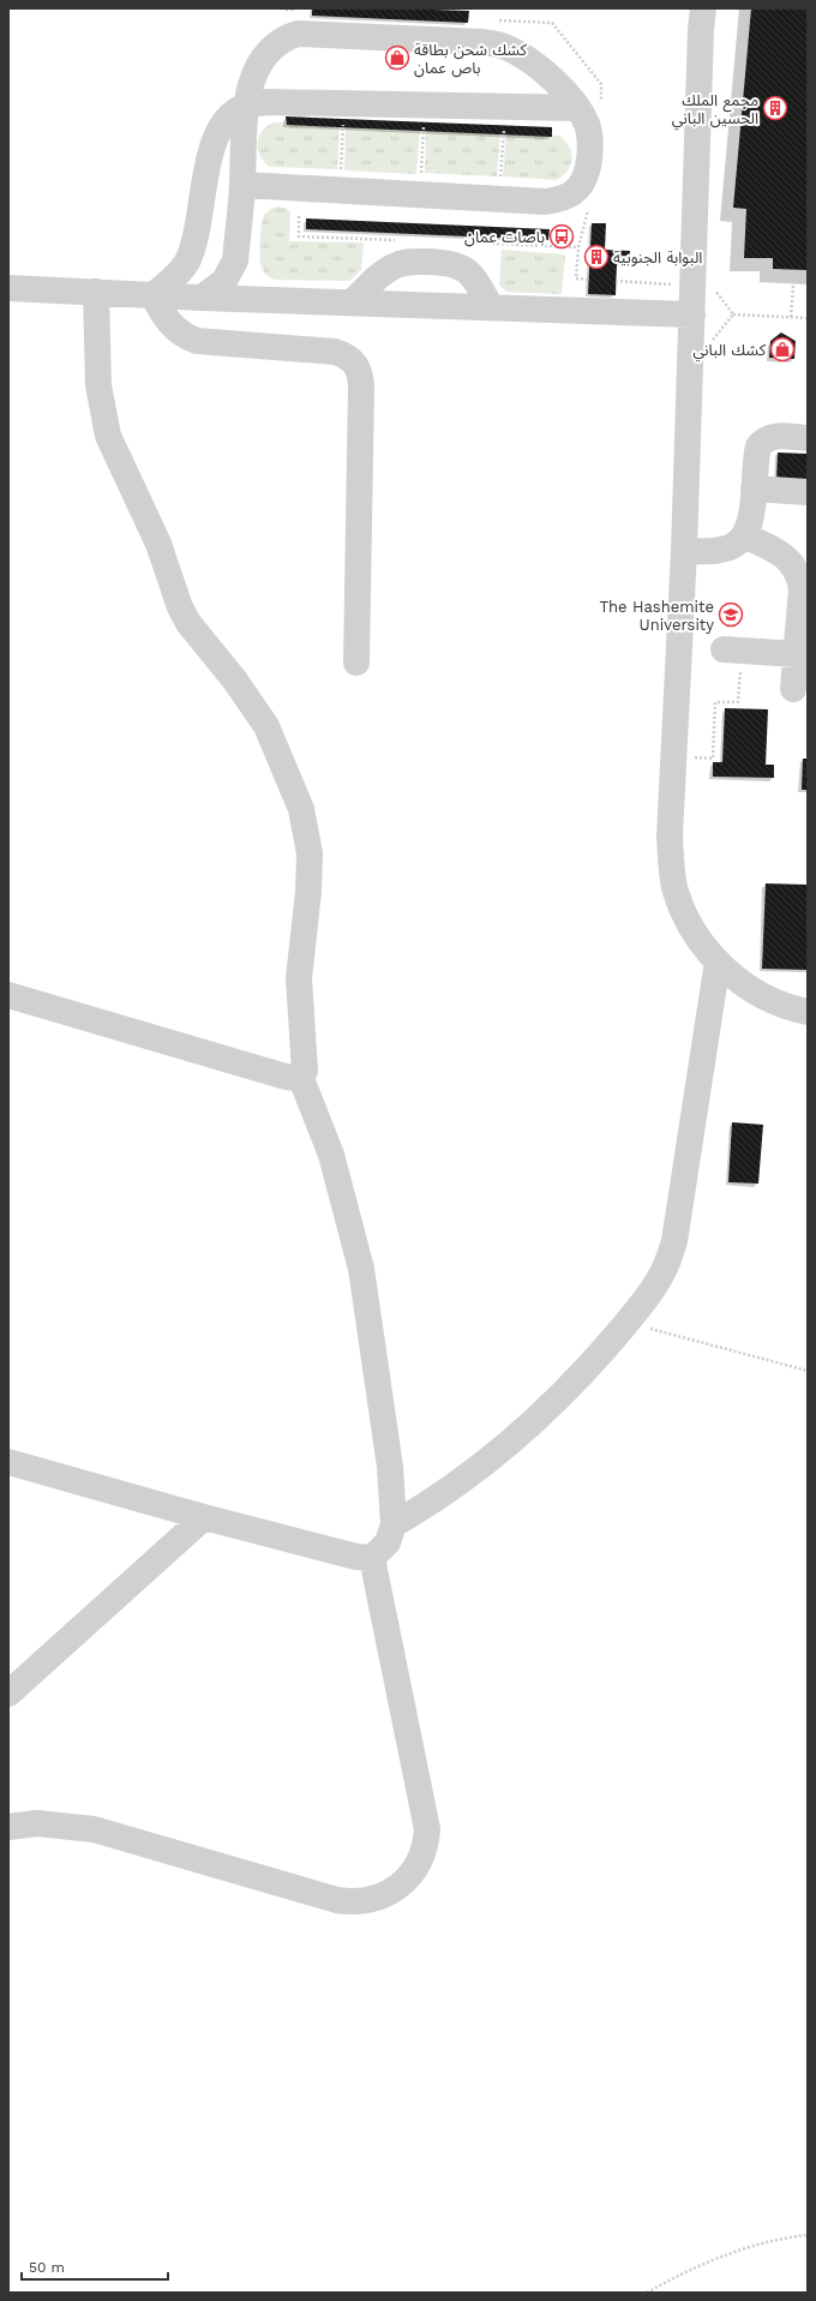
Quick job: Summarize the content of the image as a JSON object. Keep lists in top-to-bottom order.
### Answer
{
  "places": {
    "shop": ["كشك شحن بطاقة باص عمان", "كشك الباني"],
    "building": ["مجمع الملك الحسين الباني", "البوابة الجنوبية"],
    "bus stop": ["باصات عمان"],
    "school or university": ["The Hashemite University"]
  },
  "scale_bar": "50 m"
}
